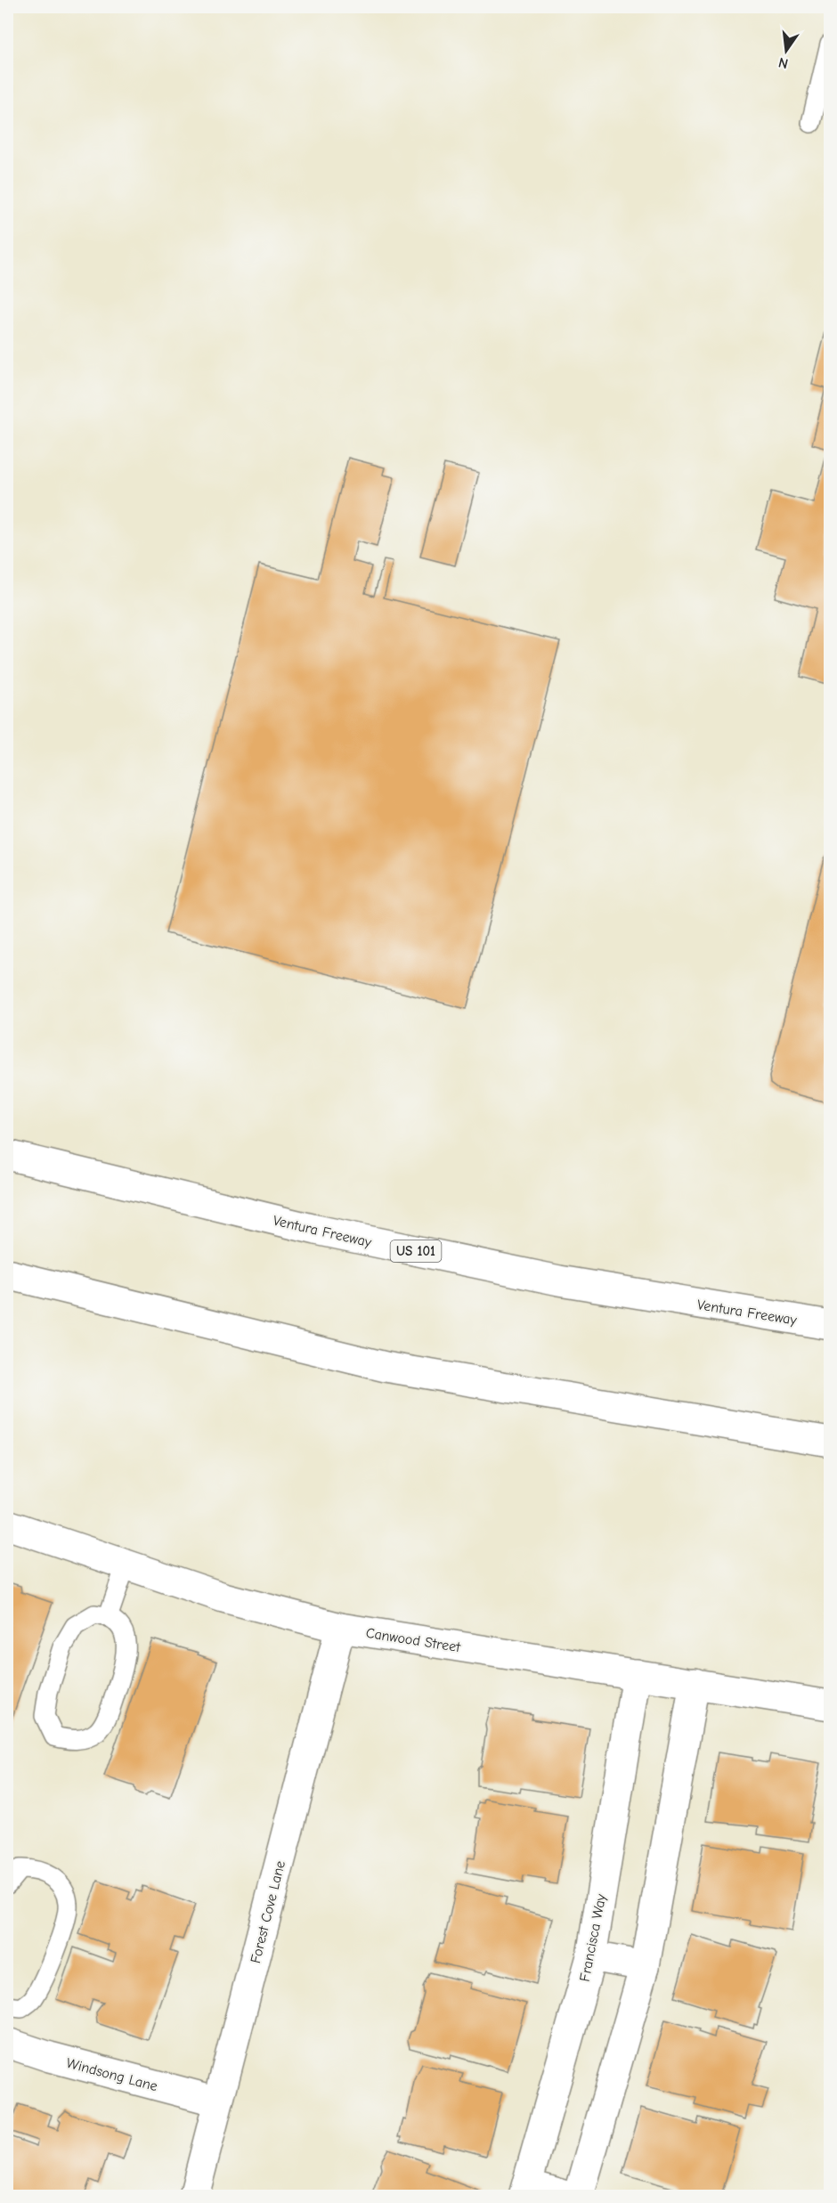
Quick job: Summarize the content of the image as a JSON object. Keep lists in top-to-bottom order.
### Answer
{
  "streets": {
    "main road": [
      "Ventura Freeway",
      "US 101",
      "Canwood Street",
      "Forest Cove Lane",
      "Francisca Way",
      "Windsong Lane"
    ]
  },
  "crossings": [
    ["Canwood Street", "Forest Cove Lane"],
    ["Canwood Street", "Francisca Way"],
    ["Forest Cove Lane", "Windsong Lane"]
  ],
  "north": "bottom"
}
